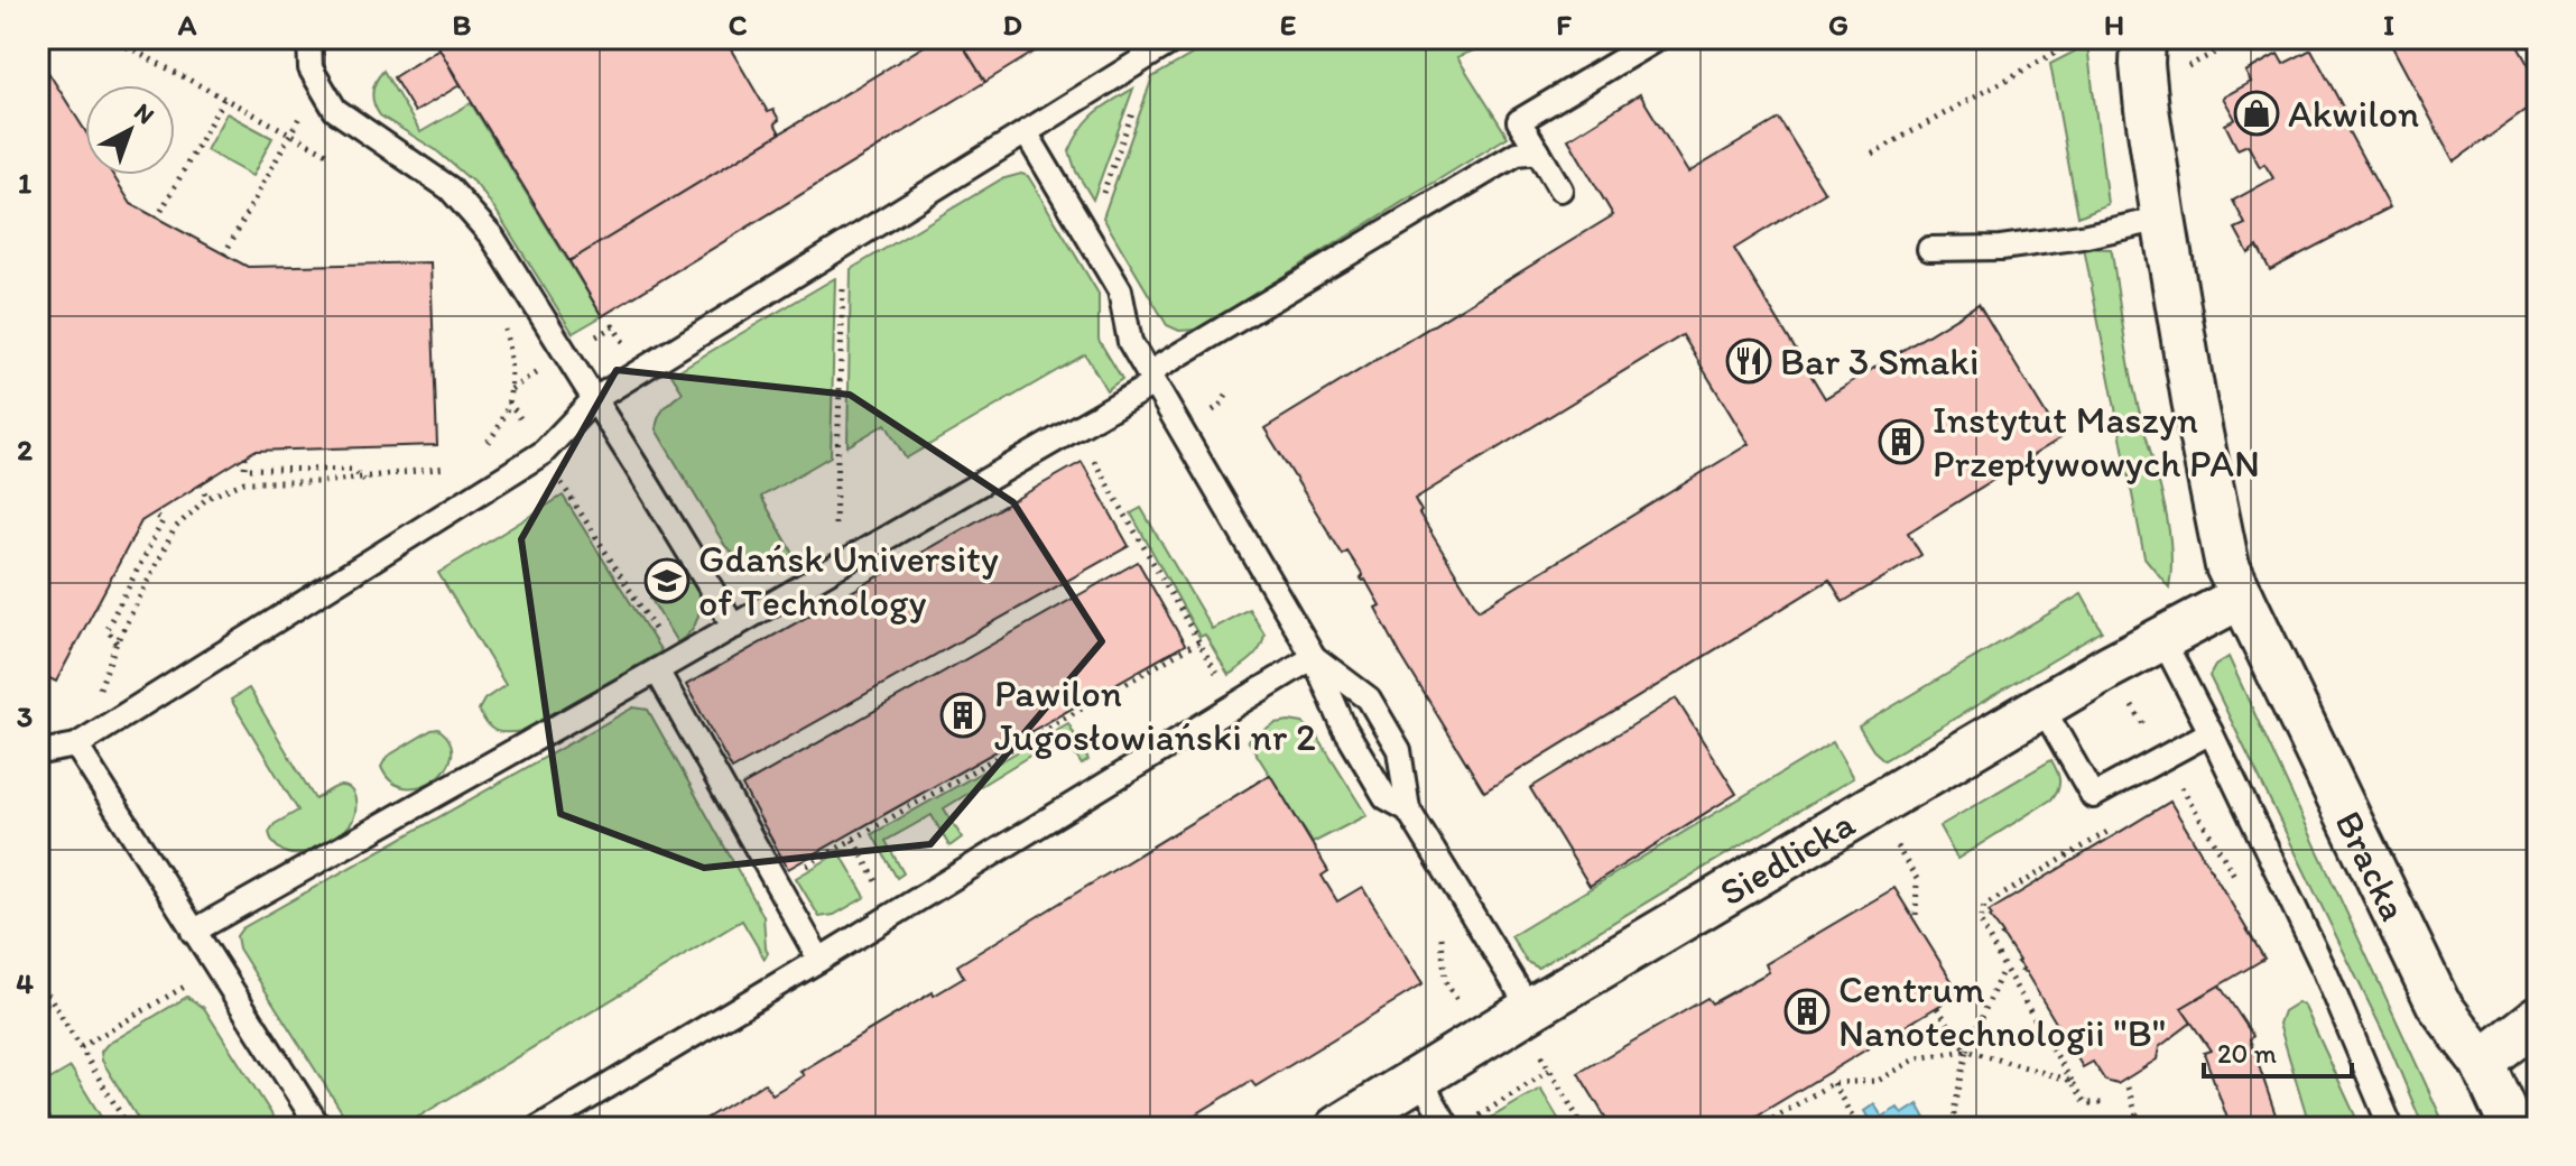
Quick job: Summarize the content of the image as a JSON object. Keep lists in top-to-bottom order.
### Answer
{
  "streets": {
    "street": ["Siedlicka", "Bracka"]
  },
  "crossings": [
    ["Siedlicka", "Bracka"]
  ],
  "places": {
    "shop": ["Akwilon"],
    "restaurant": ["Bar 3 Smaki"],
    "building": ["Instytut Maszyn Przepływowych PAN", "Pawilon Jugosłowiański nr 2", "Centrum Nanotechnologii \"B\""],
    "school or university": ["Gdańsk University of Technology"]
  },
  "scale_bar": "20 m",
  "north": "top right",
  "grid": {
    "columns": [
      "A",
      "B",
      "C",
      "D",
      "E",
      "F",
      "G",
      "H",
      "I"
    ],
    "rows": [
      "1",
      "2",
      "3",
      "4"
    ]
  }
}
